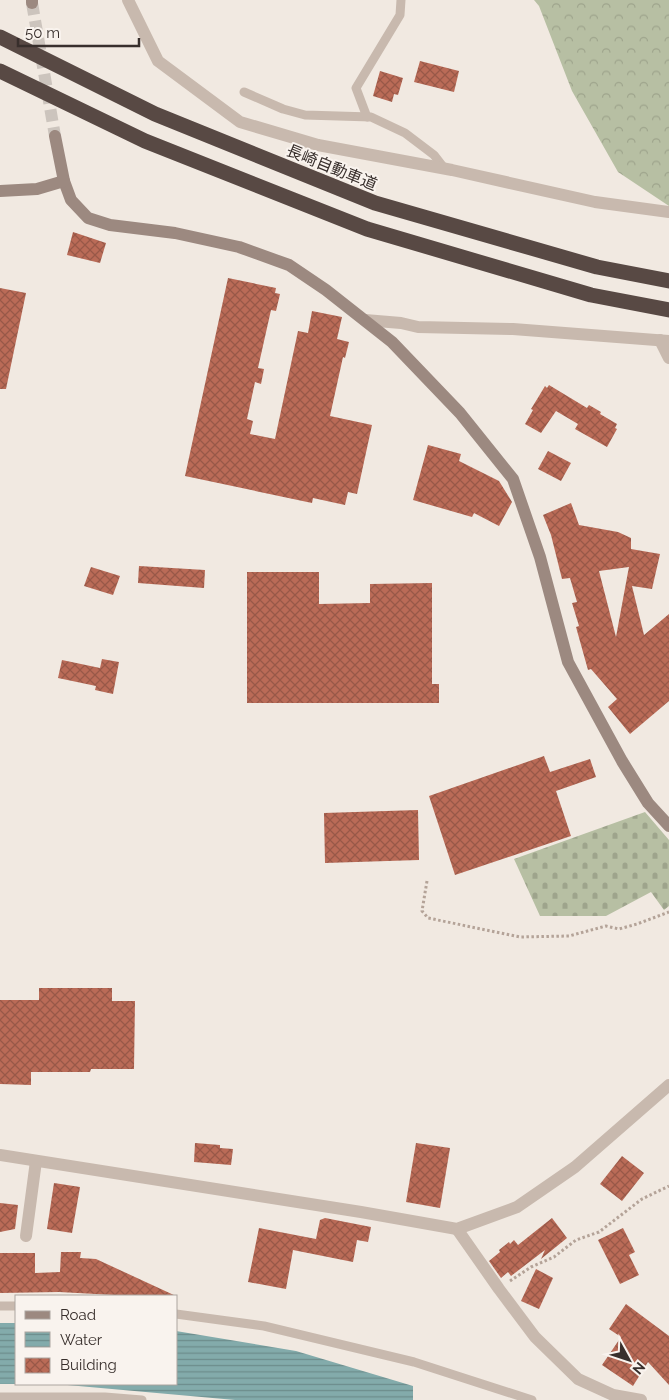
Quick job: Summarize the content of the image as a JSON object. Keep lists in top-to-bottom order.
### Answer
{
  "streets": {
    "highway": ["長崎自動車道"]
  },
  "legend": ["Road", "Water", "Building"],
  "scale_bar": "50 m",
  "north": "bottom right"
}
